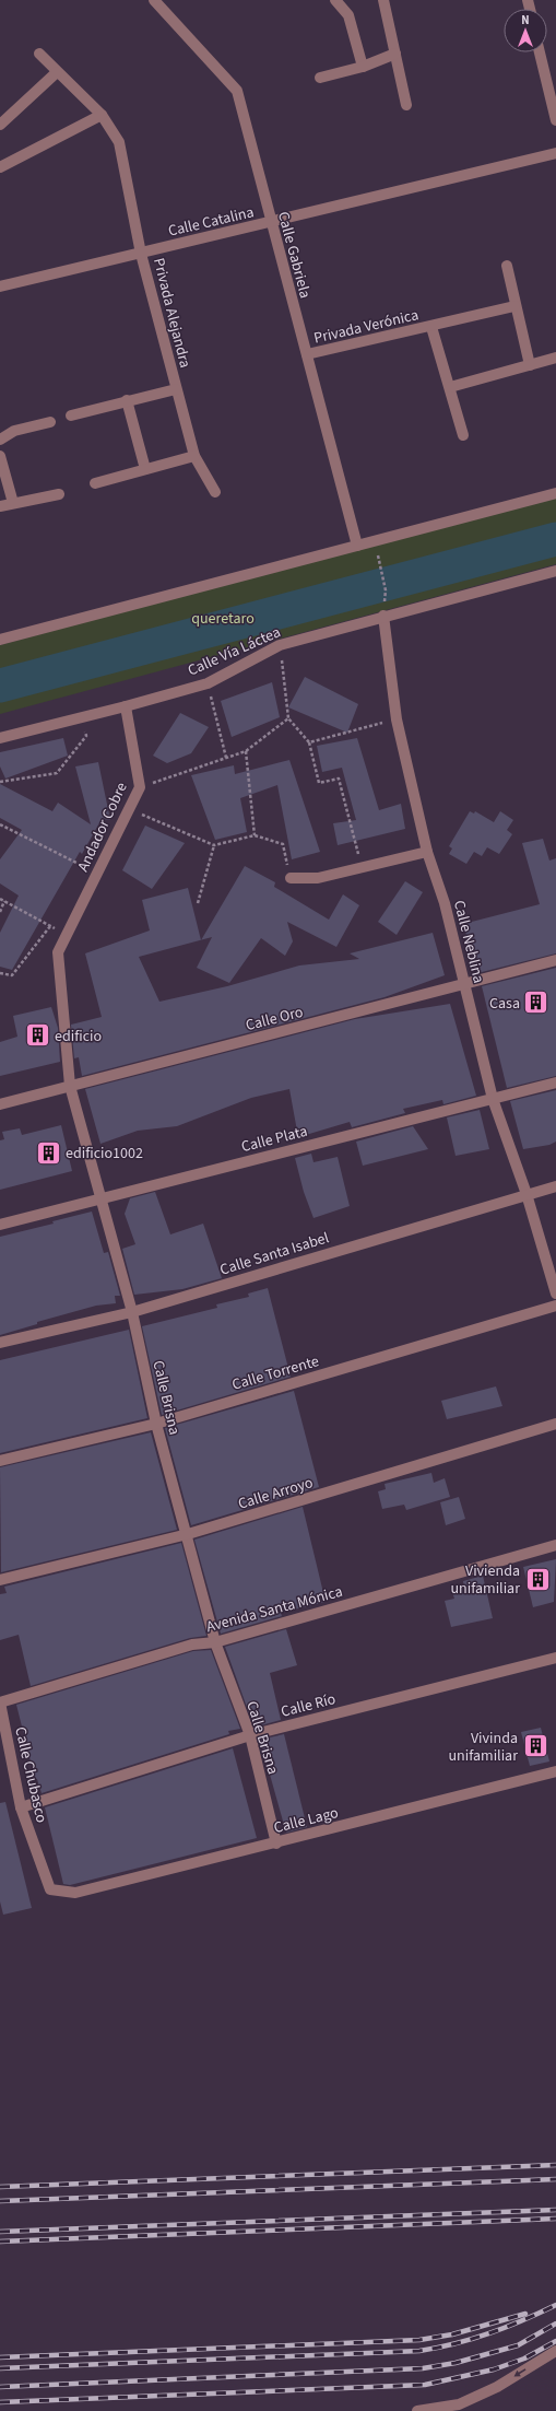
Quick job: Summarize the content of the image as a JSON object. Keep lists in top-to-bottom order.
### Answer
{
  "streets": {
    "street": [
      "Calle Catalina",
      "Calle Gabriela",
      "Privada Alejandra",
      "Privada Verónica",
      "Calle Vía Láctea",
      "Andador Cobre",
      "Calle Neblina",
      "Calle Oro",
      "Calle Plata",
      "Calle Santa Isabel",
      "Calle Torrente",
      "Calle Brisna",
      "Calle Arroyo",
      "Avenida Santa Mónica",
      "Calle Río",
      "Calle Chubasco",
      "Calle Lago"
    ]
  },
  "crossings": [
    ["Calle Catalina", "Calle Gabriela"],
    ["Calle Catalina", "Privada Alejandra"],
    ["Calle Gabriela", "Privada Verónica"],
    ["Calle Vía Láctea", "Andador Cobre"],
    ["Calle Vía Láctea", "Calle Neblina"],
    ["Andador Cobre", "Calle Brisna"],
    ["Calle Neblina", "Calle Oro"],
    ["Calle Neblina", "Calle Plata"],
    ["Calle Neblina", "Calle Santa Isabel"],
    ["Calle Oro", "Calle Brisna"],
    ["Calle Plata", "Calle Brisna"],
    ["Calle Santa Isabel", "Calle Brisna"],
    ["Calle Torrente", "Calle Brisna"],
    ["Calle Brisna", "Calle Arroyo"],
    ["Calle Brisna", "Avenida Santa Mónica"],
    ["Calle Brisna", "Calle Río"],
    ["Calle Brisna", "Calle Lago"],
    ["Avenida Santa Mónica", "Calle Chubasco"],
    ["Calle Río", "Calle Chubasco"],
    ["Calle Chubasco", "Calle Lago"]
  ],
  "parks": ["queretaro"],
  "places": {
    "building": [
      "Casa",
      "edificio",
      "edificio1002",
      "Vivienda unifamiliar",
      "Vivinda unifamiliar"
    ]
  },
  "north": "top"
}
